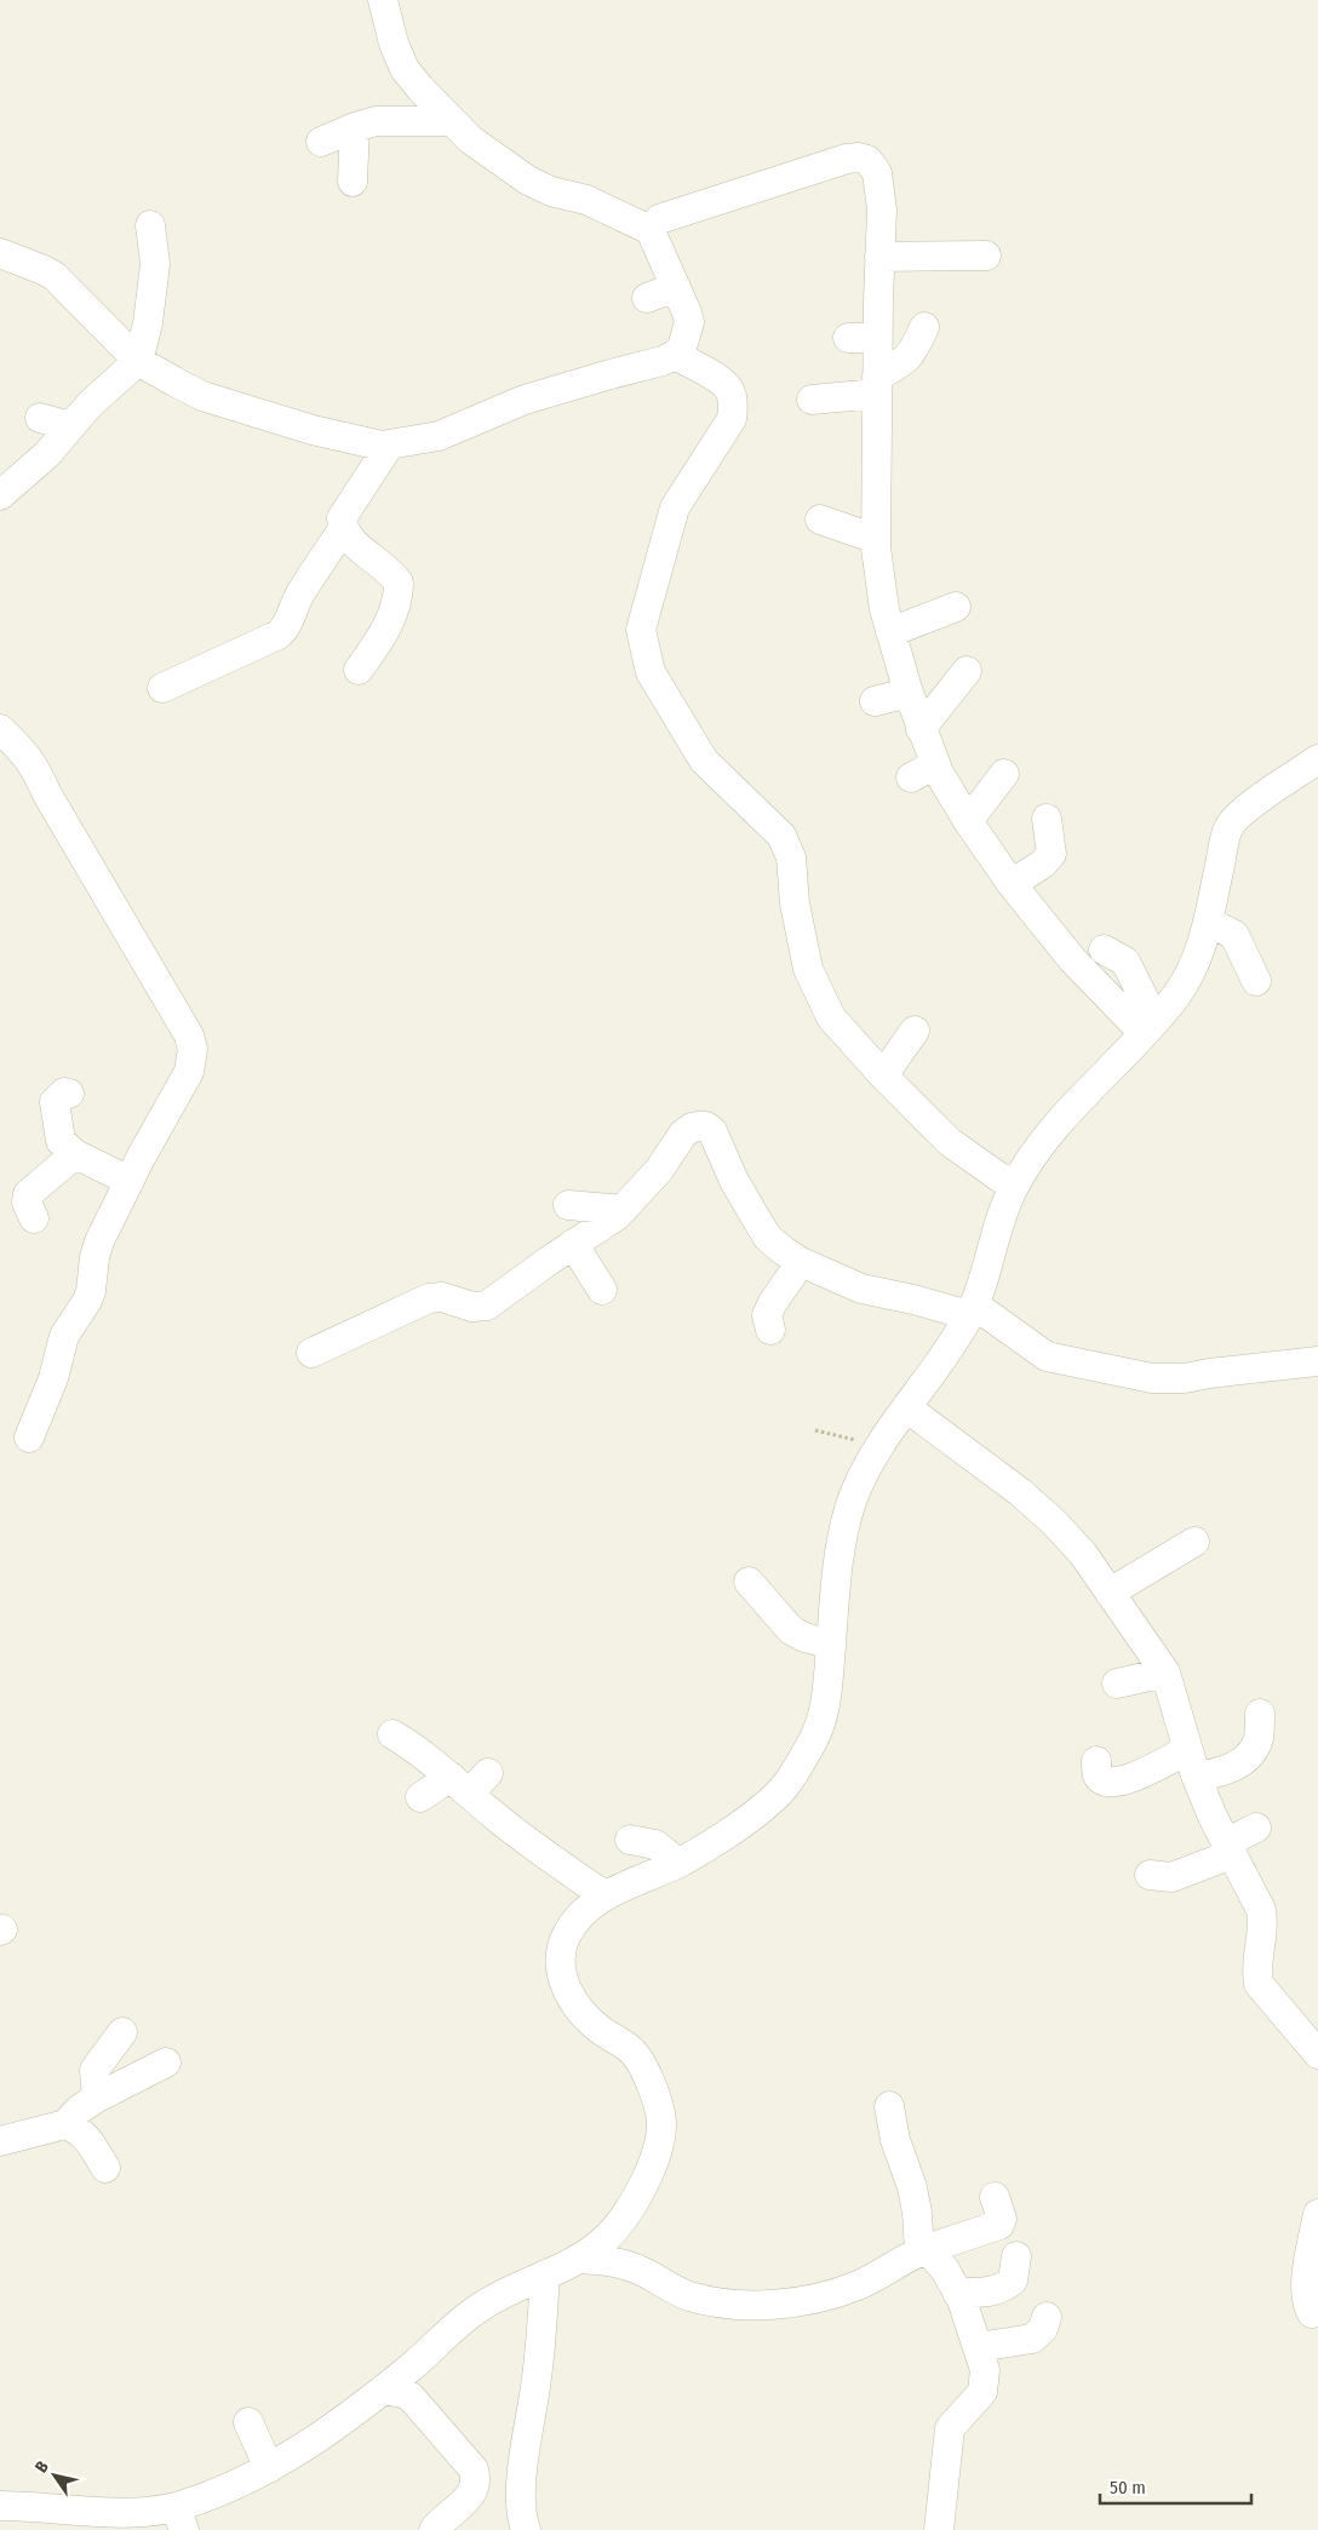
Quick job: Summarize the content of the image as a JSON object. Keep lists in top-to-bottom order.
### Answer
{
  "scale_bar": "50 m",
  "north": "top left"
}
